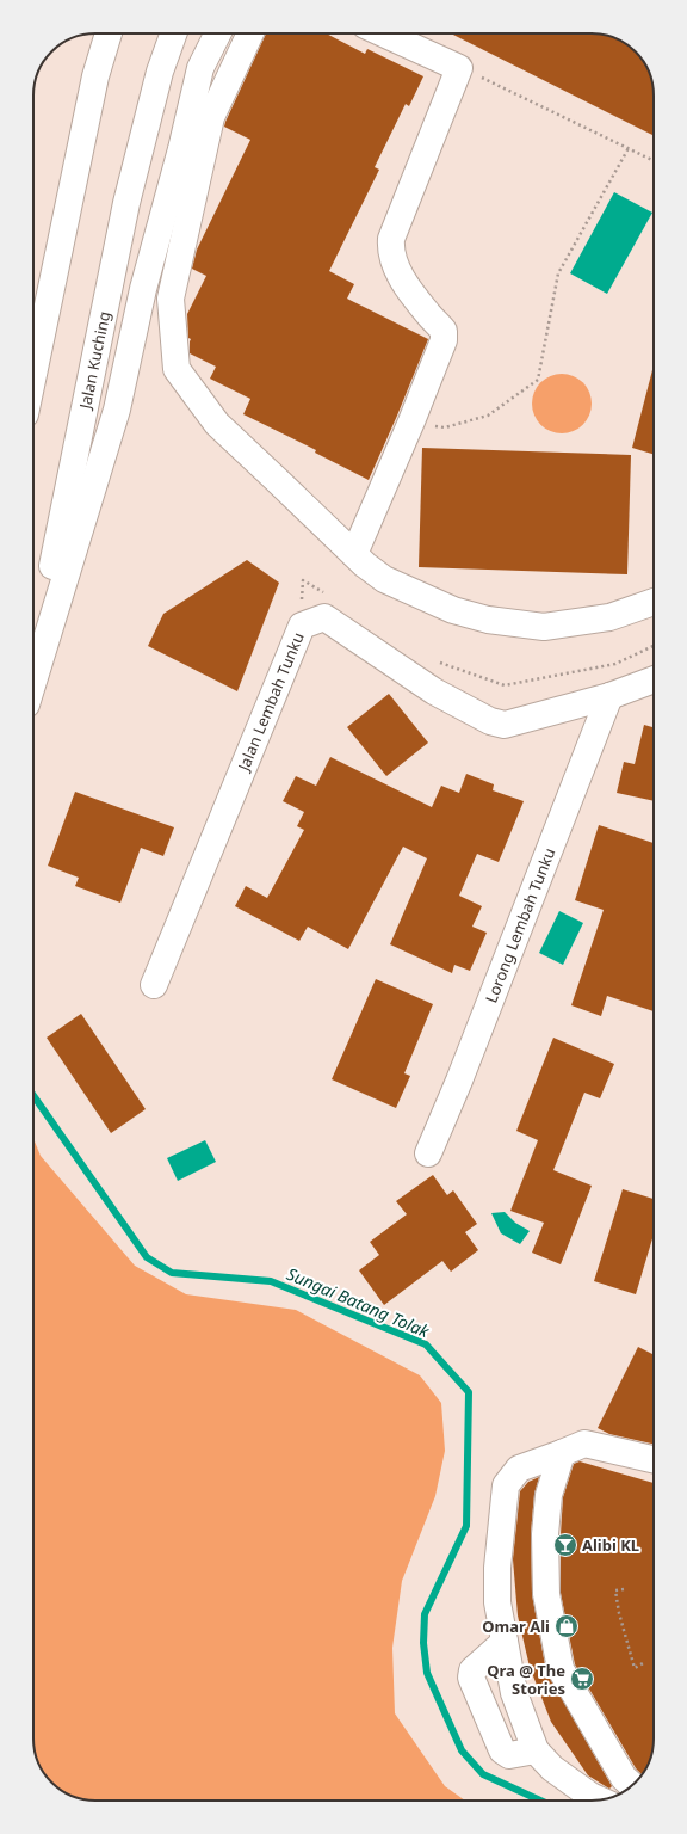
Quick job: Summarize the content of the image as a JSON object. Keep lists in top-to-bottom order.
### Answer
{
  "streets": {
    "main road": ["Jalan Kuching", "Jalan Lembah Tunku", "Lorong Lembah Tunku"]
  },
  "crossings": [
    ["Jalan Lembah Tunku", "Lorong Lembah Tunku"]
  ],
  "water": ["Sungai Batang Tolak"],
  "places": {
    "bar": ["Alibi KL"],
    "shop": ["Omar Ali"],
    "supermarket": ["Qra @ The Stories"]
  }
}
